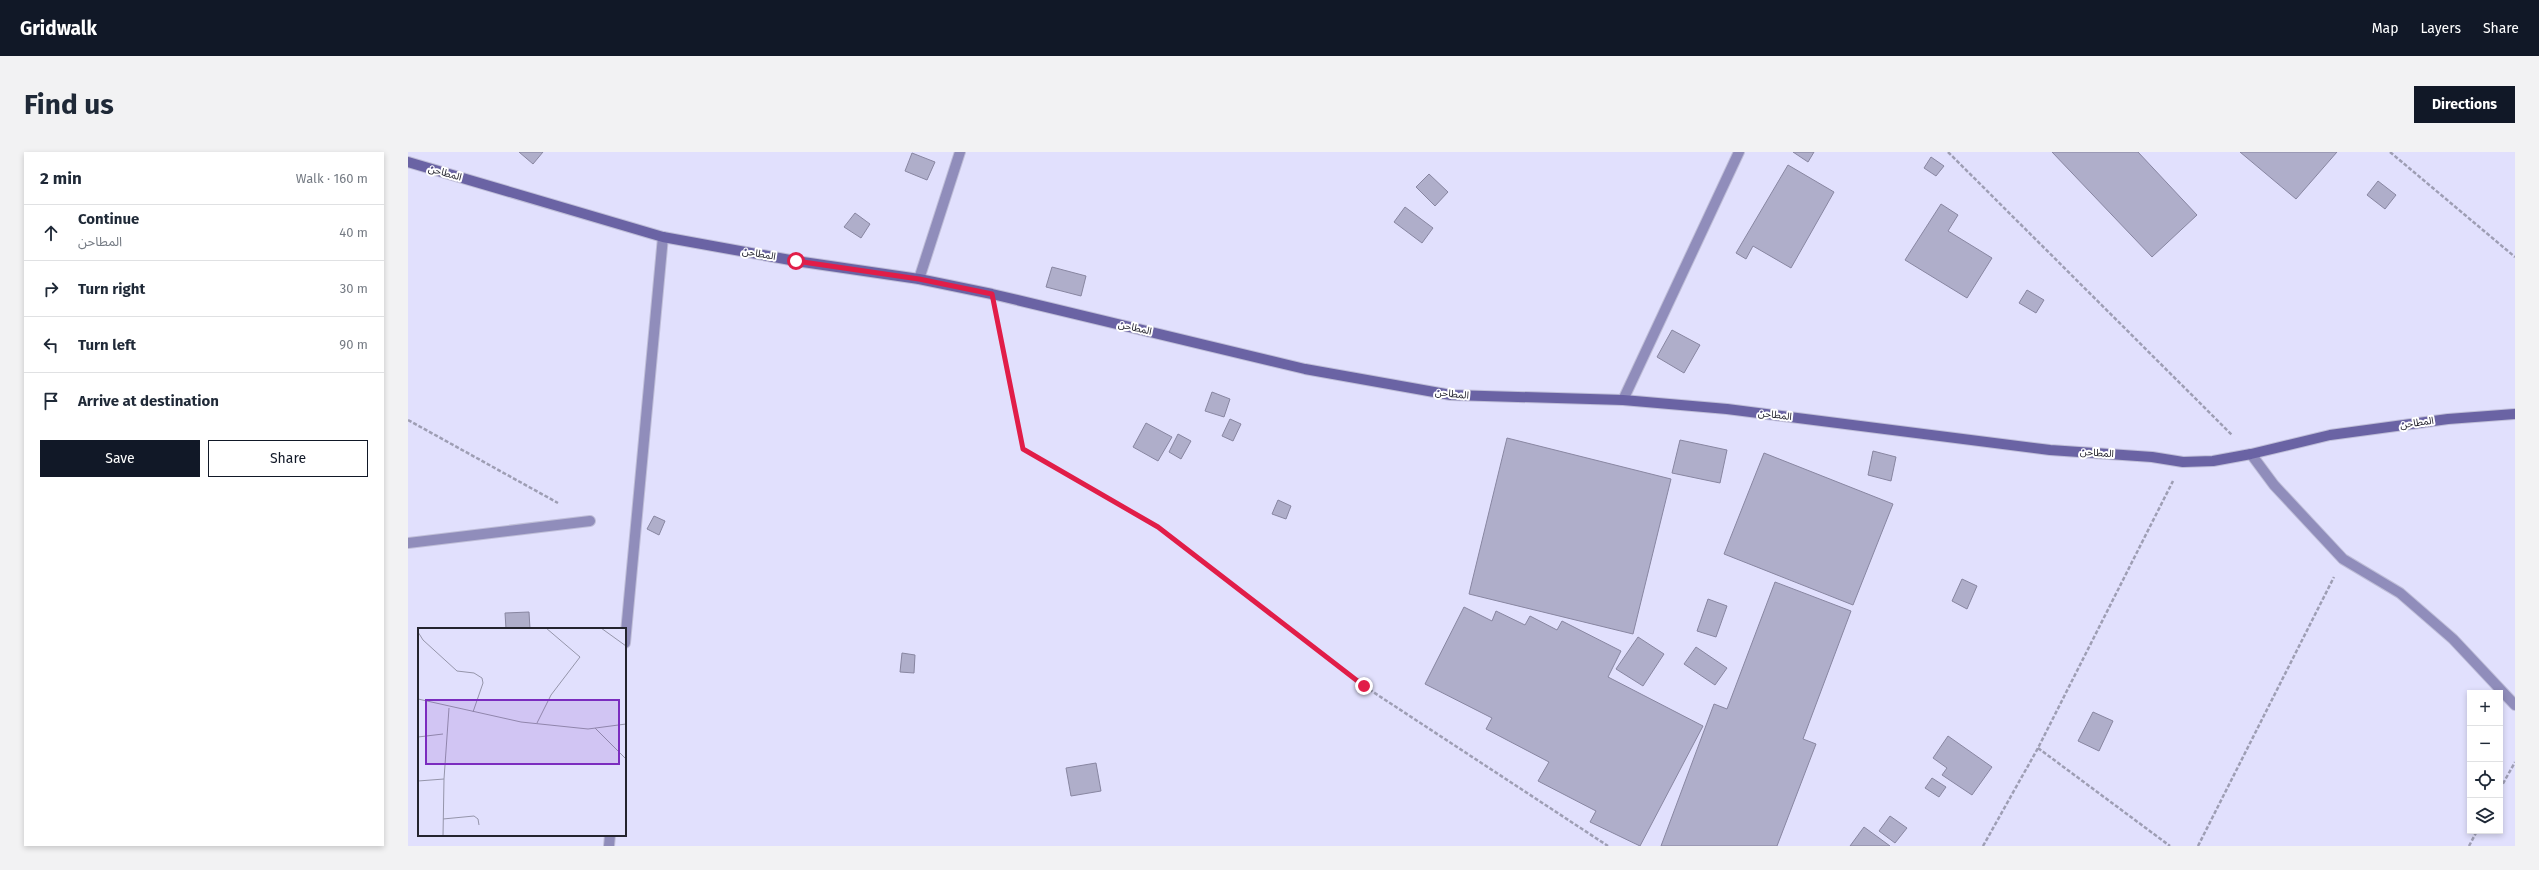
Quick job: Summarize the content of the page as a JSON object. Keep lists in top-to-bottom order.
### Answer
{
  "streets": {
    "main road": ["المطاحن"]
  },
  "page": {
    "header": "Gridwalk",
    "nav": ["Map", "Layers", "Share"],
    "buttons": [
      "Directions",
      ["Save", "Share"]
    ],
    "title": "Find us",
    "heading": ["2 min", "Walk · 160 m"],
    "list": [
      ["Continue", "المطاحن", "40 m"],
      ["Turn right", "30 m"],
      ["Turn left", "90 m"],
      "Arrive at destination"
    ],
    "map_buttons": ["+", "−"]
  }
}
